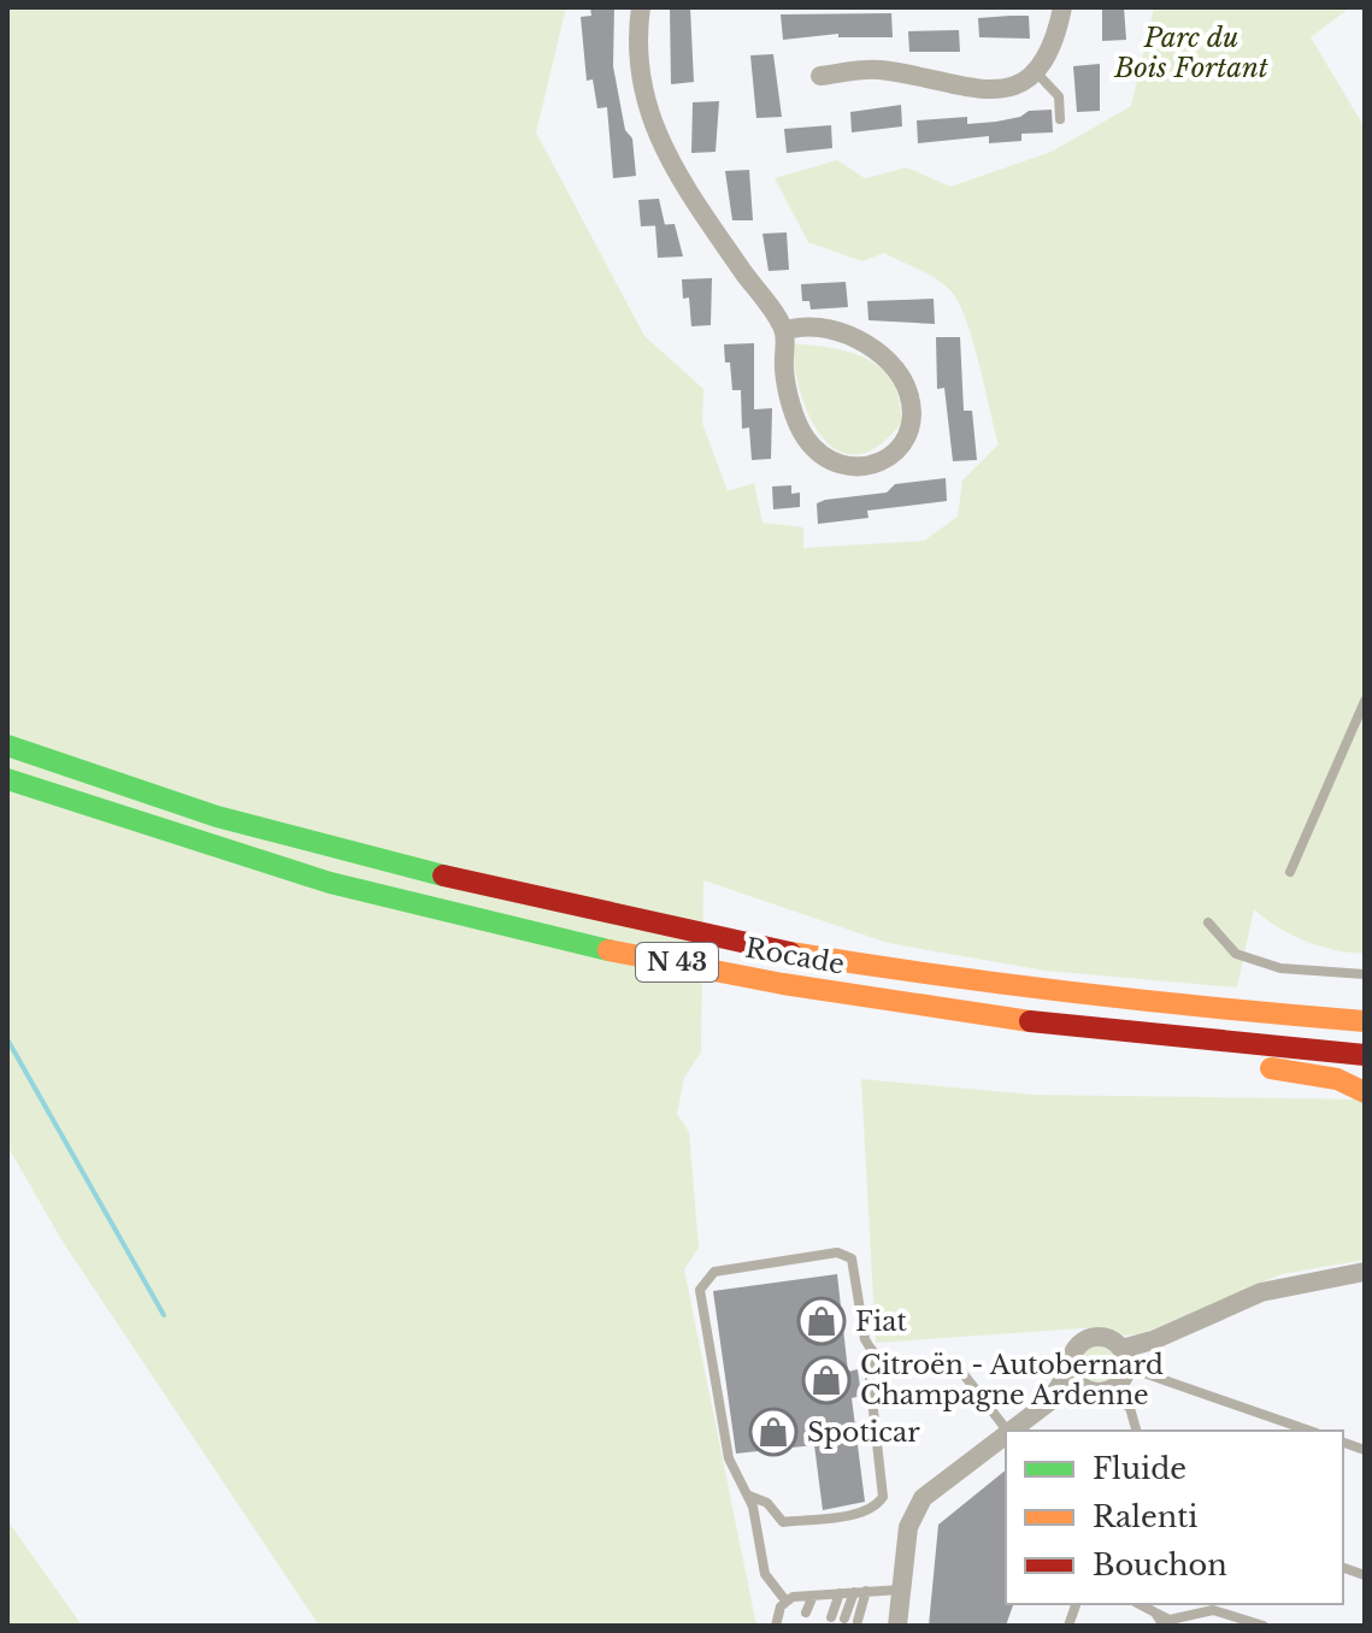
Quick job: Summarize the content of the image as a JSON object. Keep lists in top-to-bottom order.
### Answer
{
  "streets": {
    "highway": ["Rocade", "N 43"]
  },
  "parks": ["Parc du Bois Fortant"],
  "places": {
    "shop": ["Fiat", "Citroën - Autobernard Champagne Ardenne", "Spoticar"]
  },
  "legend": ["Fluide", "Ralenti", "Bouchon"]
}
